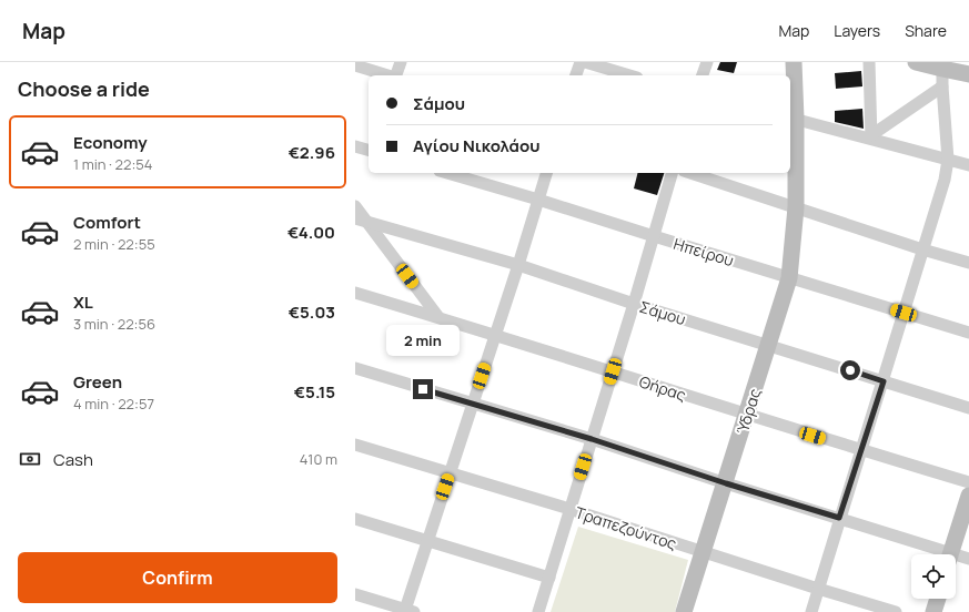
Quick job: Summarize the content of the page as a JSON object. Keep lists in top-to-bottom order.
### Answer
{
  "streets": {
    "street": [
      "Ηπείρου",
      "Σάμου",
      "Θήρας",
      "Ύδρας",
      "Τραπεζούντος"
    ]
  },
  "crossings": [
    ["Ηπείρου", "Ύδρας"],
    ["Σάμου", "Ύδρας"],
    ["Θήρας", "Ύδρας"],
    ["Ύδρας", "Τραπεζούντος"]
  ],
  "page": {
    "header": "Map",
    "nav": ["Map", "Layers", "Share"],
    "heading": "Choose a ride",
    "banner": ["Σάμου", "Αγίου Νικολάου"],
    "list": [
      {
        "name": "Economy",
        "note": "1 min · 22:54",
        "value": "€2.96"
      },
      {
        "name": "Comfort",
        "note": "2 min · 22:55",
        "value": "€4.00"
      },
      {
        "name": "XL",
        "note": "3 min · 22:56",
        "value": "€5.03"
      },
      {
        "name": "Green",
        "note": "4 min · 22:57",
        "value": "€5.15"
      }
    ],
    "bubble": "2 min",
    "pay": ["Cash", "410 m"],
    "buttons": "Confirm"
  }
}
